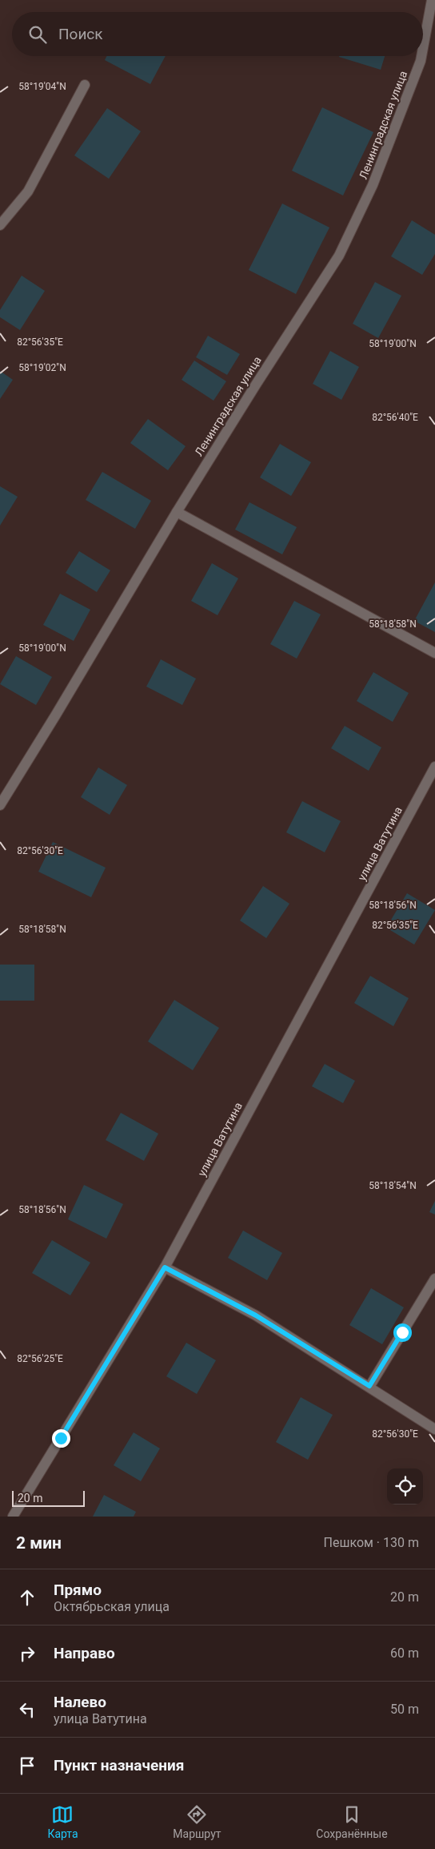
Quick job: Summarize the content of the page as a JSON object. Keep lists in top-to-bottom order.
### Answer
{
  "streets": {
    "street": ["Ленинградская улица", "улица Ватутина"]
  },
  "scale_bar": "20 m",
  "page": {
    "search": "Поиск",
    "scale": "20 m",
    "heading": ["2 мин", "Пешком · 130 m"],
    "list": [
      ["Прямо", "Октябрьская улица", "20 m"],
      ["Направо", "60 m"],
      ["Налево", "улица Ватутина", "50 m"],
      "Пункт назначения"
    ],
    "nav": ["Карта", "Маршрут", "Сохранённые"]
  },
  "coordinates": [
    "58°19'04\"N",
    "82°56'35\"E",
    "58°19'00\"N",
    "58°19'02\"N",
    "82°56'40\"E",
    "58°18'58\"N",
    "82°56'30\"E",
    "58°18'56\"N",
    "58°18'54\"N",
    "82°56'25\"E"
  ]
}
